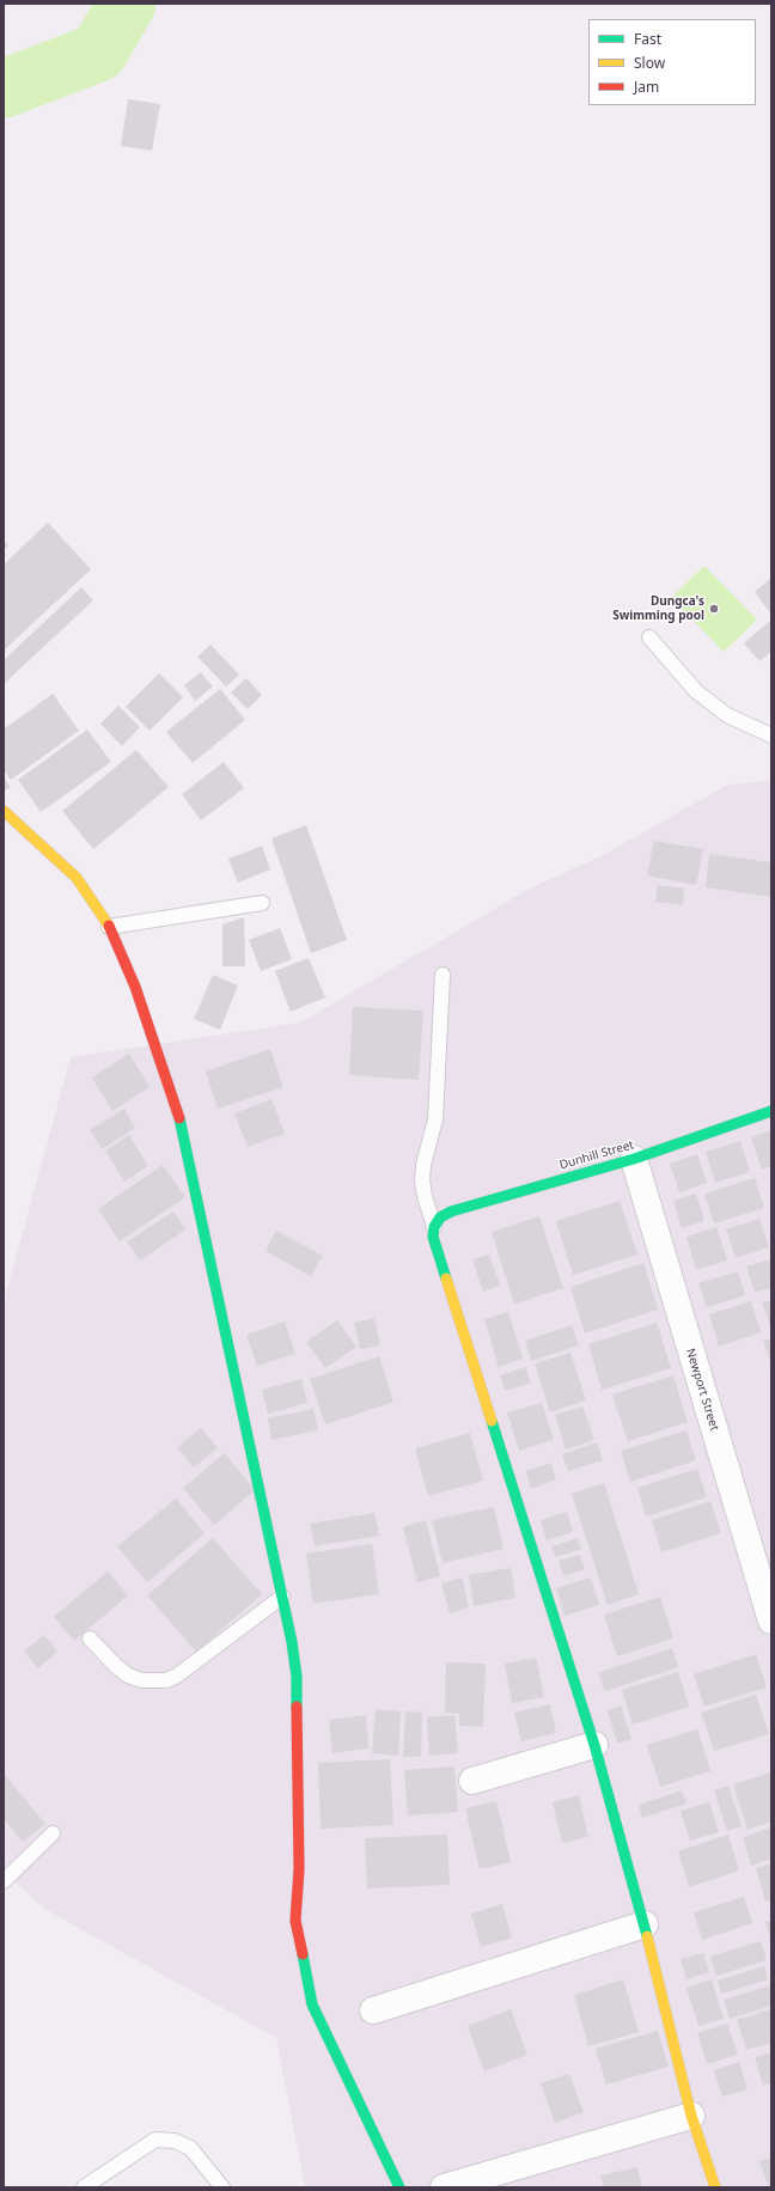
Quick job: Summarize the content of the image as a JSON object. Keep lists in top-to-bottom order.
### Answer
{
  "streets": {
    "street": ["Dunhill Street", "Newport Street"]
  },
  "crossings": [
    ["Dunhill Street", "Newport Street"]
  ],
  "places": ["Dungca's Swimming pool"],
  "legend": ["Fast", "Slow", "Jam"]
}
